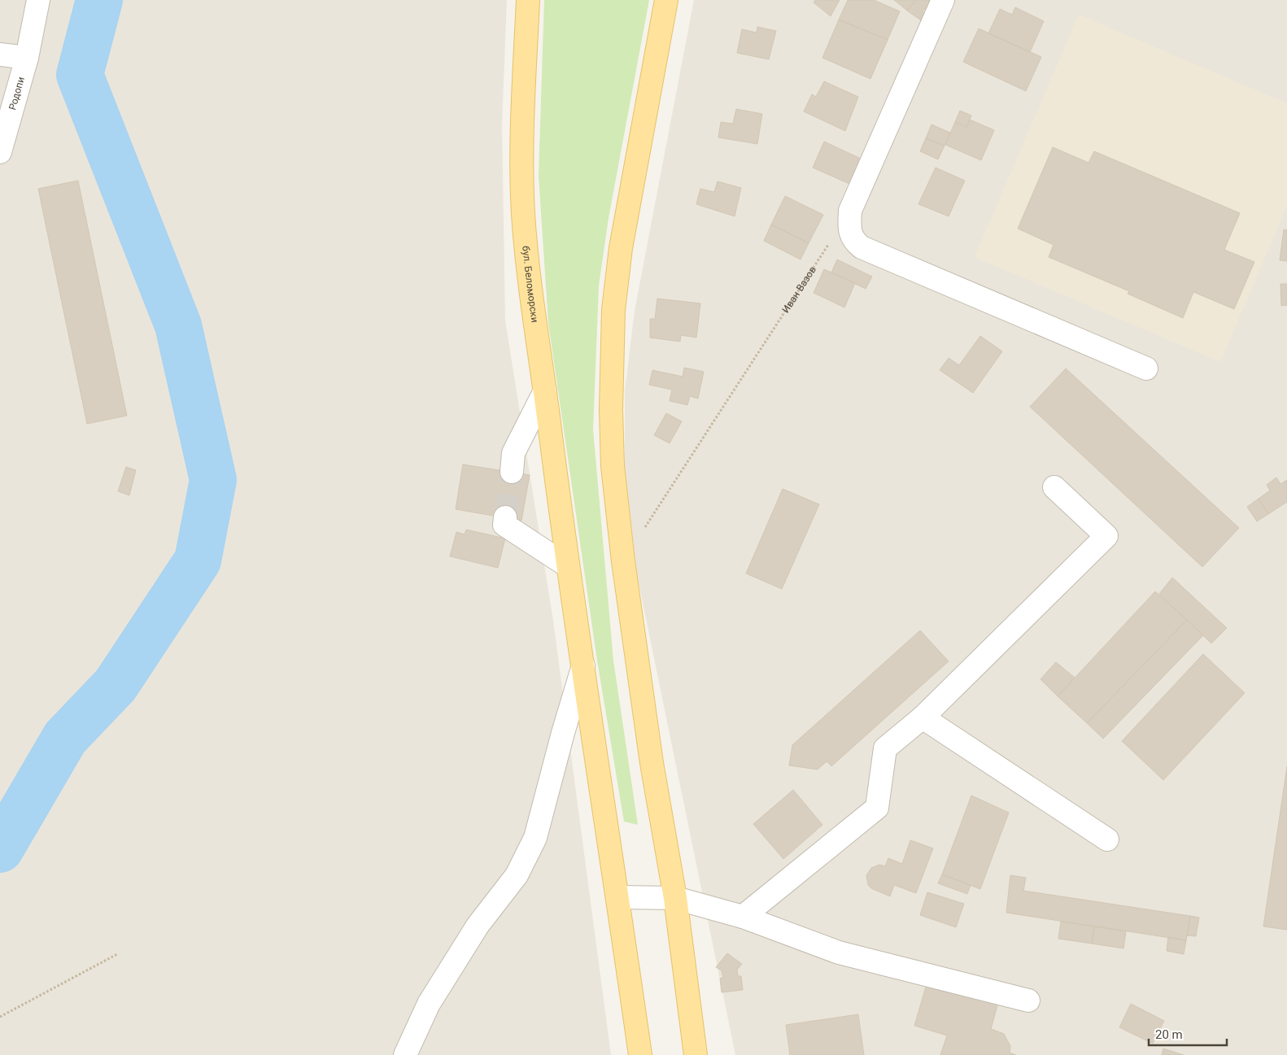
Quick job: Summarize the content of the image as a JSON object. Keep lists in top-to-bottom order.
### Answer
{
  "streets": {
    "main road": ["бул. Беломорски"],
    "street": ["Родопи"],
    "path": ["Иван Вазов"]
  },
  "scale_bar": "20 m"
}
